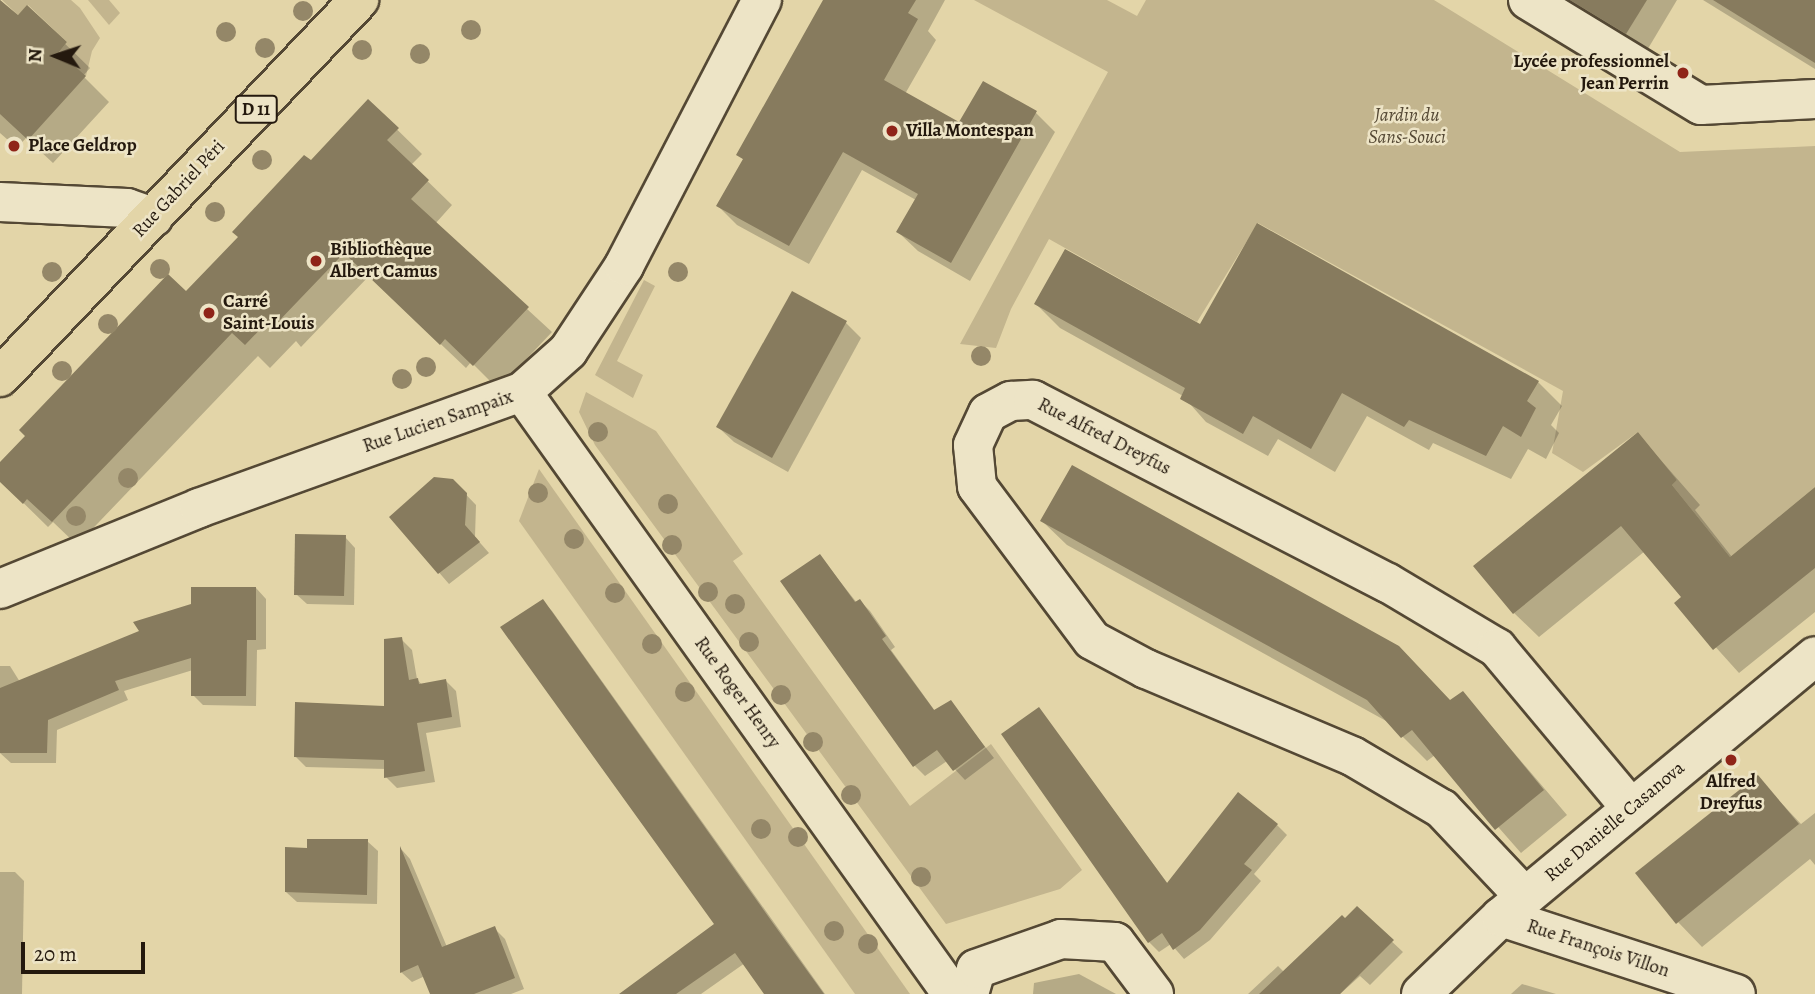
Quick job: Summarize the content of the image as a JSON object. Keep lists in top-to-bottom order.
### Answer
{
  "streets": {
    "main road": ["D 11", "Rue Gabriel Péri"],
    "street": [
      "Rue Lucien Sampaix",
      "Rue Alfred Dreyfus",
      "Rue Roger Henry",
      "Rue Danielle Casanova",
      "Rue François Villon"
    ]
  },
  "crossings": [
    ["Rue Lucien Sampaix", "Rue Roger Henry"],
    ["Rue Alfred Dreyfus", "Rue Danielle Casanova"],
    ["Rue Alfred Dreyfus", "Rue François Villon"],
    ["Rue Danielle Casanova", "Rue François Villon"]
  ],
  "parks": ["Jardin du Sans-Souci"],
  "places": [
    "Lycée professionnel Jean Perrin",
    "Villa Montespan",
    "Place Geldrop",
    "Bibliothèque Albert Camus",
    "Carré Saint-Louis",
    "Alfred Dreyfus"
  ],
  "scale_bar": "20 m",
  "north": "left"
}
